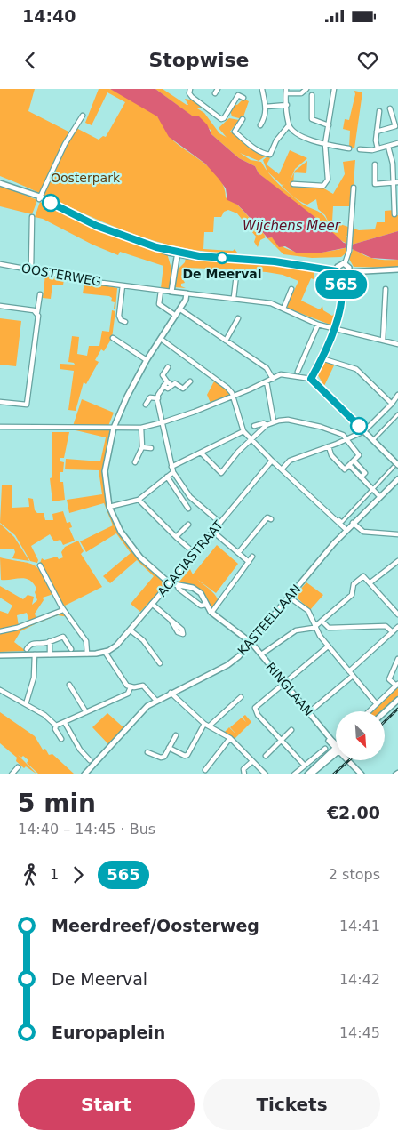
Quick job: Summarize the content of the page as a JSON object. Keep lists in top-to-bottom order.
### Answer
{
  "streets": {
    "street": [
      "OOSTERWEG",
      "ACACIASTRAAT",
      "KASTEELLAAN",
      "RINGLAAN"
    ]
  },
  "crossings": [
    ["OOSTERWEG", "RINGLAAN"],
    ["ACACIASTRAAT", "RINGLAAN"],
    ["KASTEELLAAN", "RINGLAAN"]
  ],
  "water": ["Wijchens Meer"],
  "parks": ["Oosterpark"],
  "places": ["De Meerval"],
  "lines": ["bus line 565"],
  "north": "bottom right",
  "page": {
    "status": "14:40",
    "header": "Stopwise",
    "on_map": "565",
    "heading": ["5 min", "14:40 – 14:45 · Bus", "€2.00"],
    "legs": ["1", "565", "2 stops"],
    "list": [
      {
        "name": "Meerdreef/Oosterweg",
        "value": "14:41"
      },
      {
        "name": "De Meerval",
        "value": "14:42"
      },
      {
        "name": "Europaplein",
        "value": "14:45"
      }
    ],
    "buttons": ["Start", "Tickets"]
  }
}
